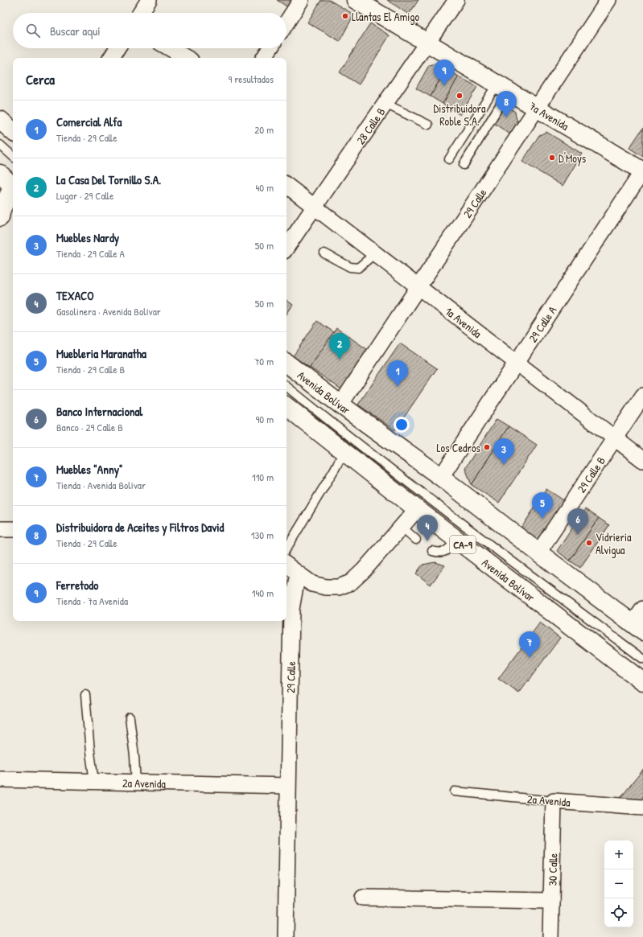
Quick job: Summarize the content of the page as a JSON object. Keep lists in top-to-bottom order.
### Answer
{
  "streets": {
    "main road": ["7a Avenida", "Avenida Bolívar", "CA-9"],
    "street": [
      "28 Calle B",
      "29 Calle",
      "1a Avenida",
      "29 Calle A",
      "29 Calle B",
      "2a Avenida",
      "30 Calle"
    ]
  },
  "crossings": [
    ["7a Avenida", "28 Calle B"],
    ["7a Avenida", "29 Calle"],
    ["7a Avenida", "29 Calle A"],
    ["28 Calle B", "1a Avenida"],
    ["29 Calle", "1a Avenida"],
    ["29 Calle", "Avenida Bolívar"],
    ["29 Calle", "2a Avenida"],
    ["1a Avenida", "29 Calle A"],
    ["1a Avenida", "29 Calle B"],
    ["29 Calle A", "Avenida Bolívar"],
    ["Avenida Bolívar", "29 Calle B"],
    ["2a Avenida", "30 Calle"]
  ],
  "places": [
    "Llantas El Amigo",
    "Distribuidora Roble S.A.",
    "D'Moys",
    "Los Cedros",
    "Vidrieria Alvigua"
  ],
  "page": {
    "search": "Buscar aquí",
    "heading": ["Cerca", "9 resultados"],
    "pins": [
      "9",
      "8",
      "2",
      "1",
      "3",
      "5",
      "6",
      "4",
      "7"
    ],
    "list": [
      {
        "mark": "1",
        "name": "Comercial Alfa",
        "note": "Tienda · 29 Calle",
        "value": "20 m"
      },
      {
        "mark": "2",
        "name": "La Casa Del Tornillo S.A.",
        "note": "Lugar · 29 Calle",
        "value": "40 m"
      },
      {
        "mark": "3",
        "name": "Muebles Nardy",
        "note": "Tienda · 29 Calle A",
        "value": "50 m"
      },
      {
        "mark": "4",
        "name": "TEXACO",
        "note": "Gasolinera · Avenida Bolívar",
        "value": "50 m"
      },
      {
        "mark": "5",
        "name": "Muebleria Maranatha",
        "note": "Tienda · 29 Calle B",
        "value": "70 m"
      },
      {
        "mark": "6",
        "name": "Banco Internacional",
        "note": "Banco · 29 Calle B",
        "value": "90 m"
      },
      {
        "mark": "7",
        "name": "Muebles \"Anny\"",
        "note": "Tienda · Avenida Bolívar",
        "value": "110 m"
      },
      {
        "mark": "8",
        "name": "Distribuidora de Aceites y Filtros David",
        "note": "Tienda · 29 Calle",
        "value": "130 m"
      },
      {
        "mark": "9",
        "name": "Ferretodo",
        "note": "Tienda · 7a Avenida",
        "value": "140 m"
      }
    ],
    "map_buttons": ["+", "−"]
  }
}
